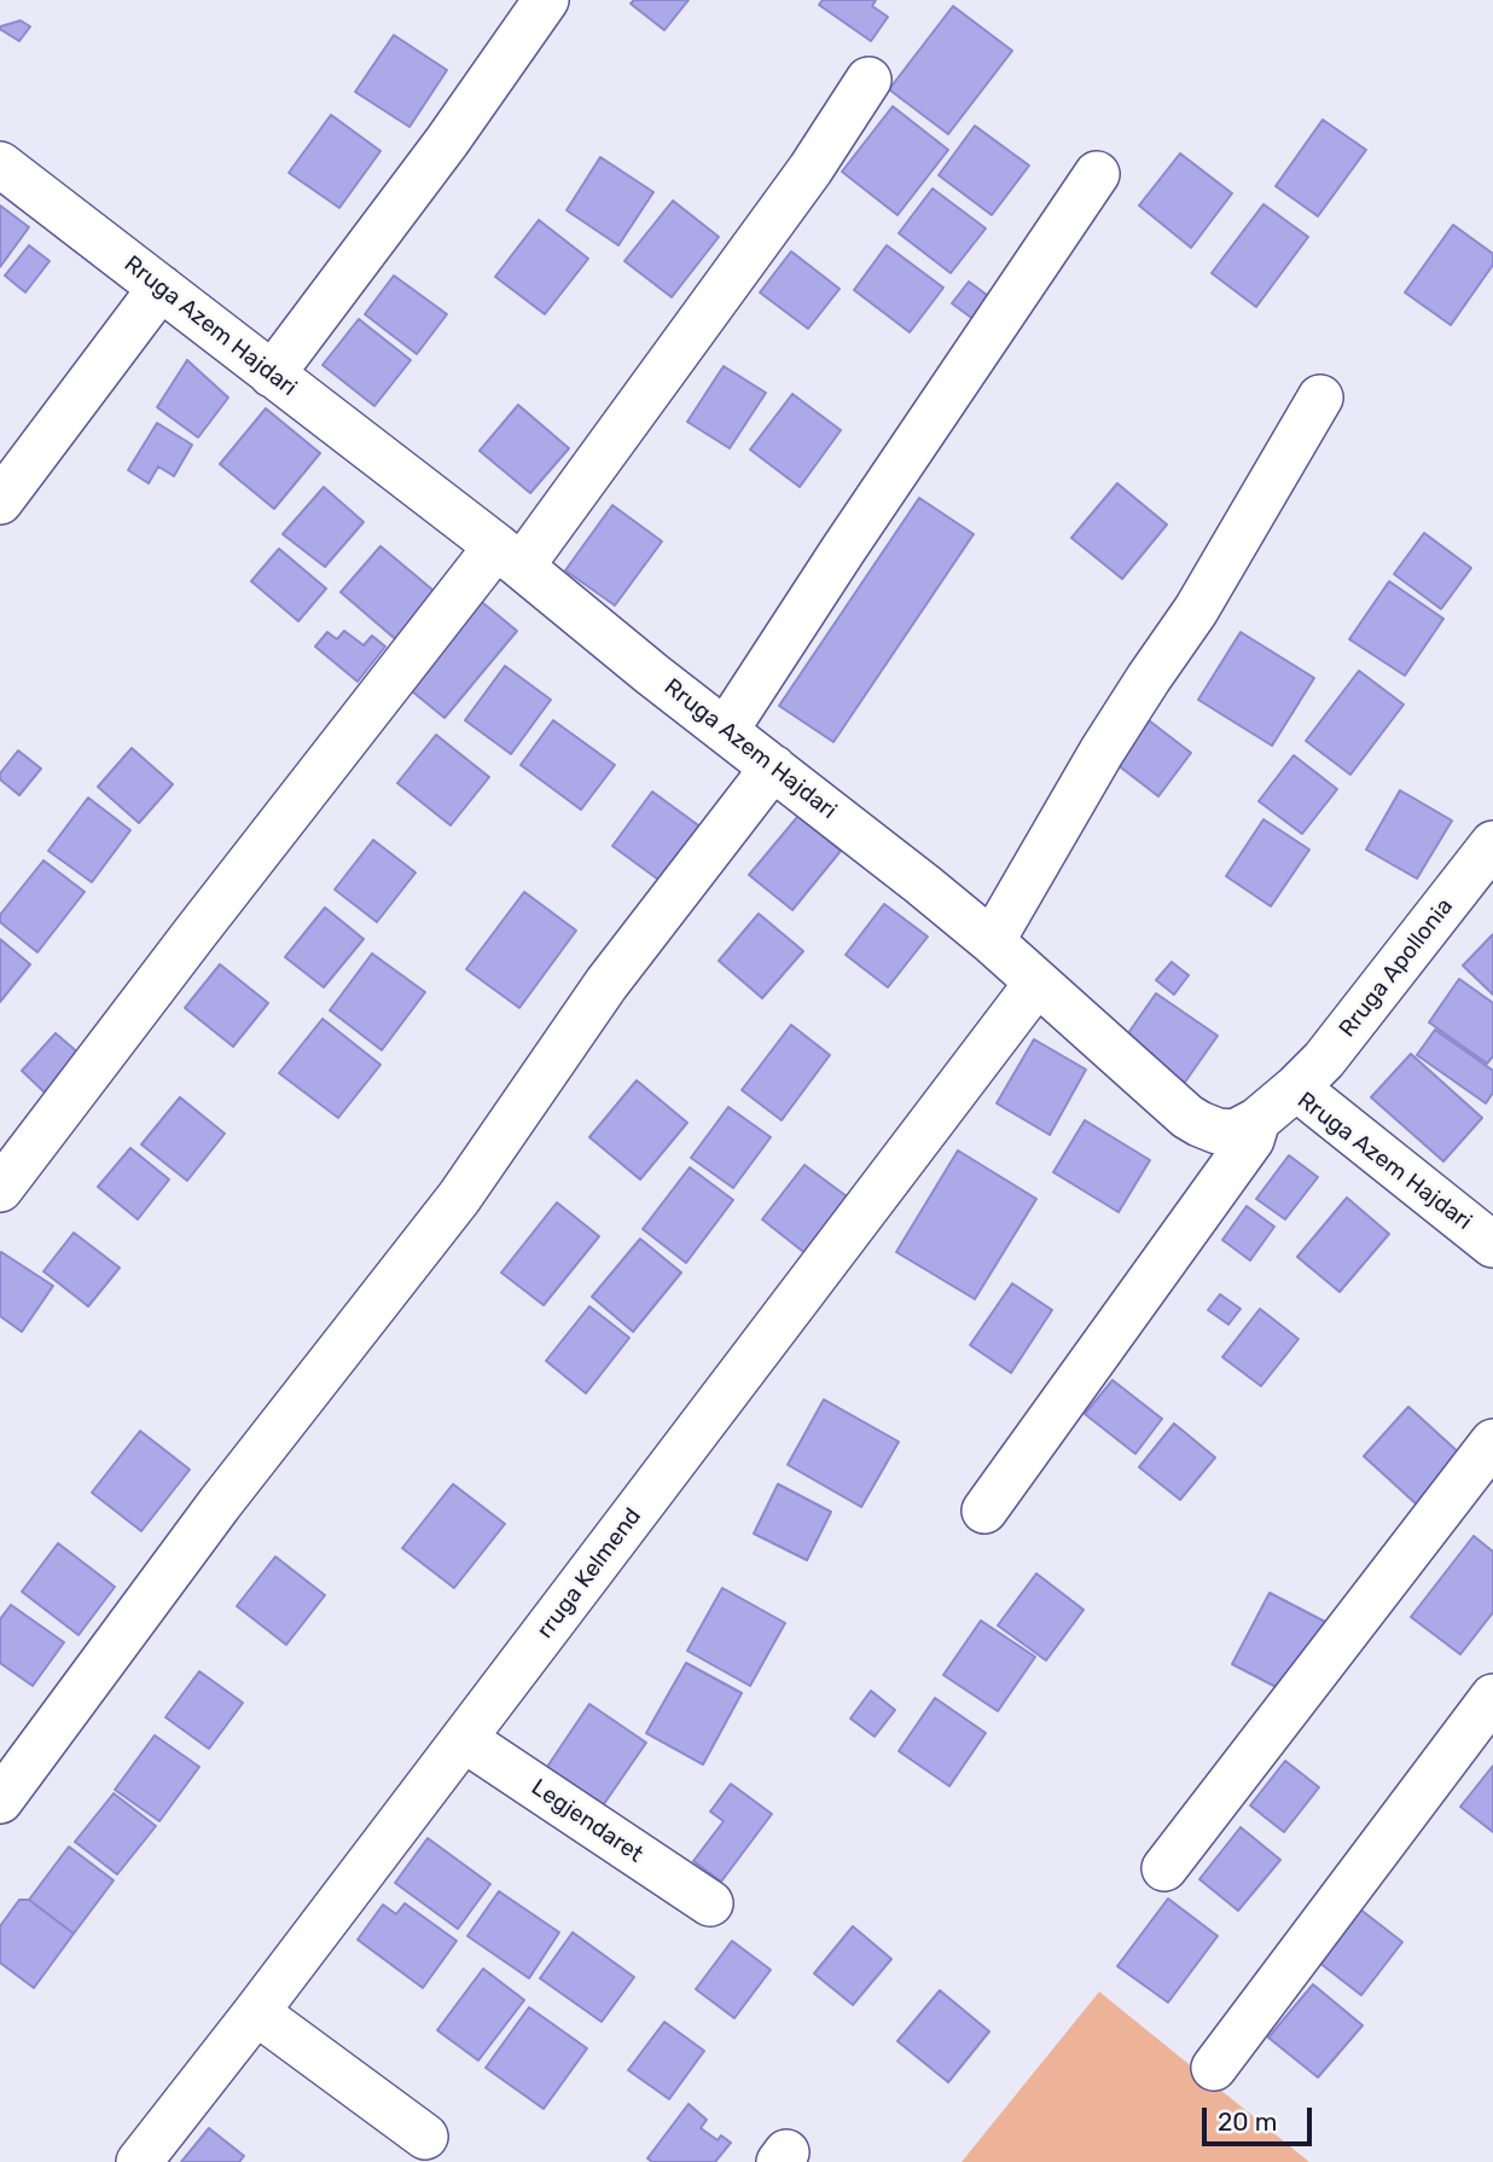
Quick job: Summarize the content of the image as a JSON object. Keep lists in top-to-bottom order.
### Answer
{
  "streets": {
    "street": [
      "Rruga Azem Hajdari",
      "Rruga Apollonia",
      "rruga Kelmend",
      "Legjendaret"
    ]
  },
  "crossings": [
    ["Rruga Azem Hajdari", "Rruga Apollonia"],
    ["Rruga Azem Hajdari", "rruga Kelmend"],
    ["rruga Kelmend", "Legjendaret"]
  ],
  "scale_bar": "20 m"
}
